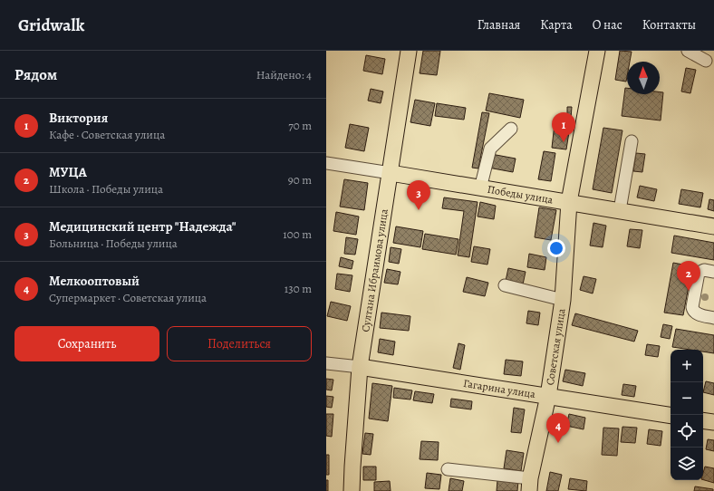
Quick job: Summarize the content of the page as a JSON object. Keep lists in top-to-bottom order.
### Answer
{
  "streets": {
    "main road": [
      "Победы улица",
      "Султана Ибраимова улица",
      "Советская улица",
      "Гагарина улица"
    ]
  },
  "crossings": [
    ["Победы улица", "Султана Ибраимова улица"],
    ["Победы улица", "Советская улица"],
    ["Султана Ибраимова улица", "Гагарина улица"],
    ["Советская улица", "Гагарина улица"]
  ],
  "north": "top",
  "page": {
    "header": "Gridwalk",
    "nav": [
      "Главная",
      "Карта",
      "О нас",
      "Контакты"
    ],
    "heading": ["Рядом", "Найдено: 4"],
    "list": [
      {
        "mark": "1",
        "name": "Виктория",
        "note": "Кафе · Советская улица",
        "value": "70 m"
      },
      {
        "mark": "2",
        "name": "МУЦА",
        "note": "Школа · Победы улица",
        "value": "90 m"
      },
      {
        "mark": "3",
        "name": "Медицинский центр \"Надежда\"",
        "note": "Больница · Победы улица",
        "value": "100 m"
      },
      {
        "mark": "4",
        "name": "Мелкооптовый",
        "note": "Супермаркет · Советская улица",
        "value": "130 m"
      }
    ],
    "pins": [
      "1",
      "3",
      "2",
      "4"
    ],
    "buttons": ["Сохранить", "Поделиться"],
    "map_buttons": ["+", "−"]
  }
}
